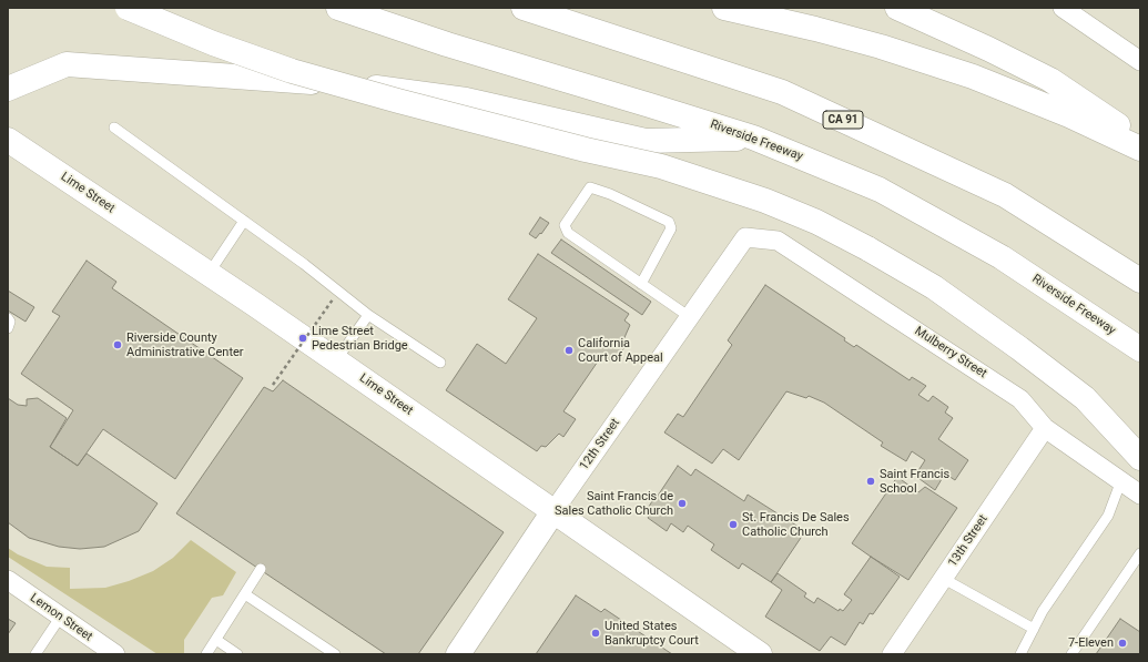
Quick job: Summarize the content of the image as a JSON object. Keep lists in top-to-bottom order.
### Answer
{
  "streets": {
    "main road": [
      "CA 91",
      "Riverside Freeway",
      "Lime Street",
      "12th Street"
    ],
    "street": ["Mulberry Street", "13th Street", "Lemon Street"]
  },
  "crossings": [
    ["Lime Street", "12th Street"],
    ["Mulberry Street", "12th Street"],
    ["Mulberry Street", "13th Street"]
  ],
  "places": [
    "Lime Street Pedestrian Bridge",
    "Riverside County Administrative Center",
    "California Court of Appeal",
    "Saint Francis School",
    "Saint Francis de Sales Catholic Church",
    "St. Francis De Sales Catholic Church",
    "United States Bankruptcy Court",
    "7-Eleven"
  ]
}
